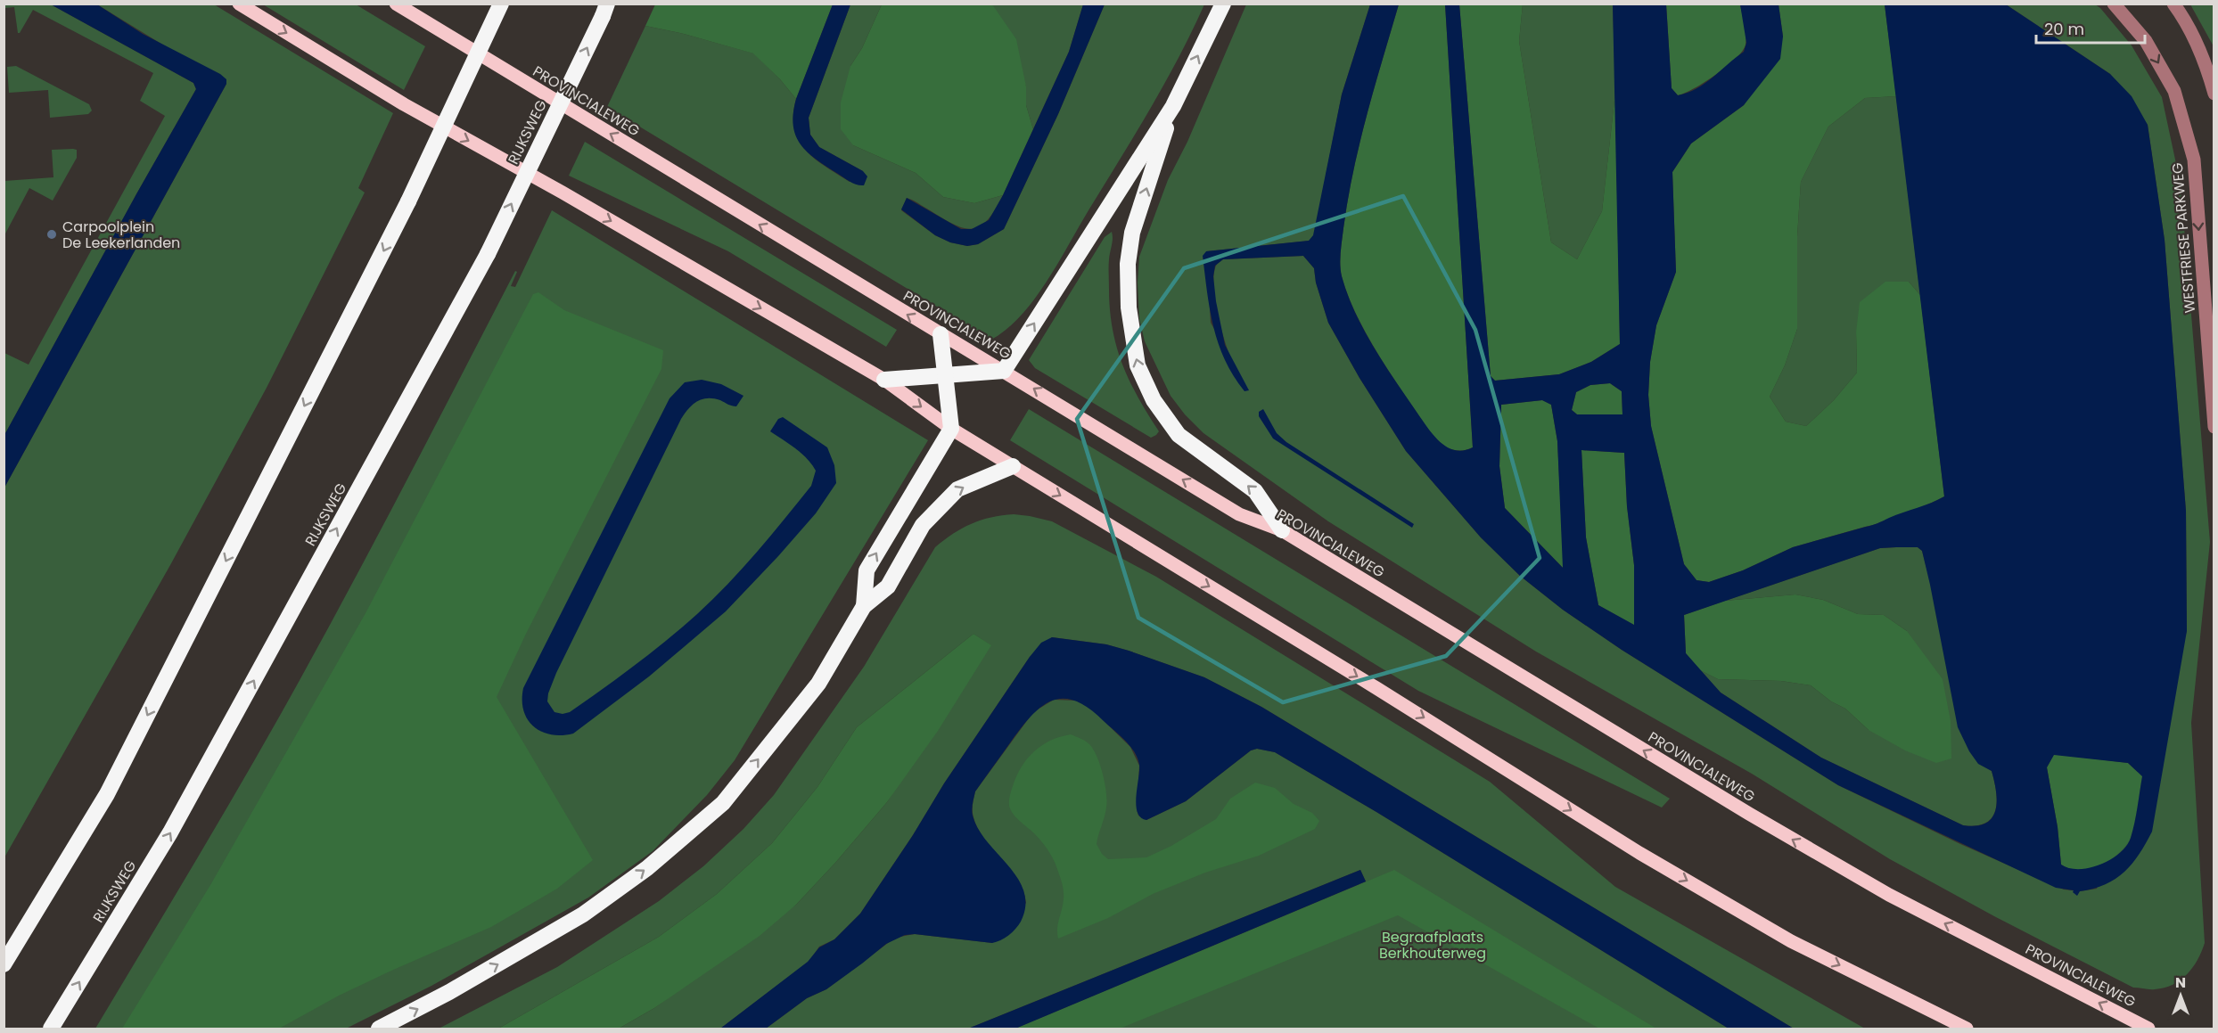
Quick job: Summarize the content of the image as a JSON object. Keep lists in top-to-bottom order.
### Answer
{
  "streets": {
    "highway": ["RIJKSWEG"],
    "main road": ["PROVINCIALEWEG"],
    "street": ["WESTFRIESE PARKWEG"]
  },
  "one_way": ["WESTFRIESE PARKWEG"],
  "parks": ["Begraafplaats Berkhouterweg"],
  "places": ["Carpoolplein De Leekerlanden"],
  "scale_bar": "20 m",
  "north": "top"
}
